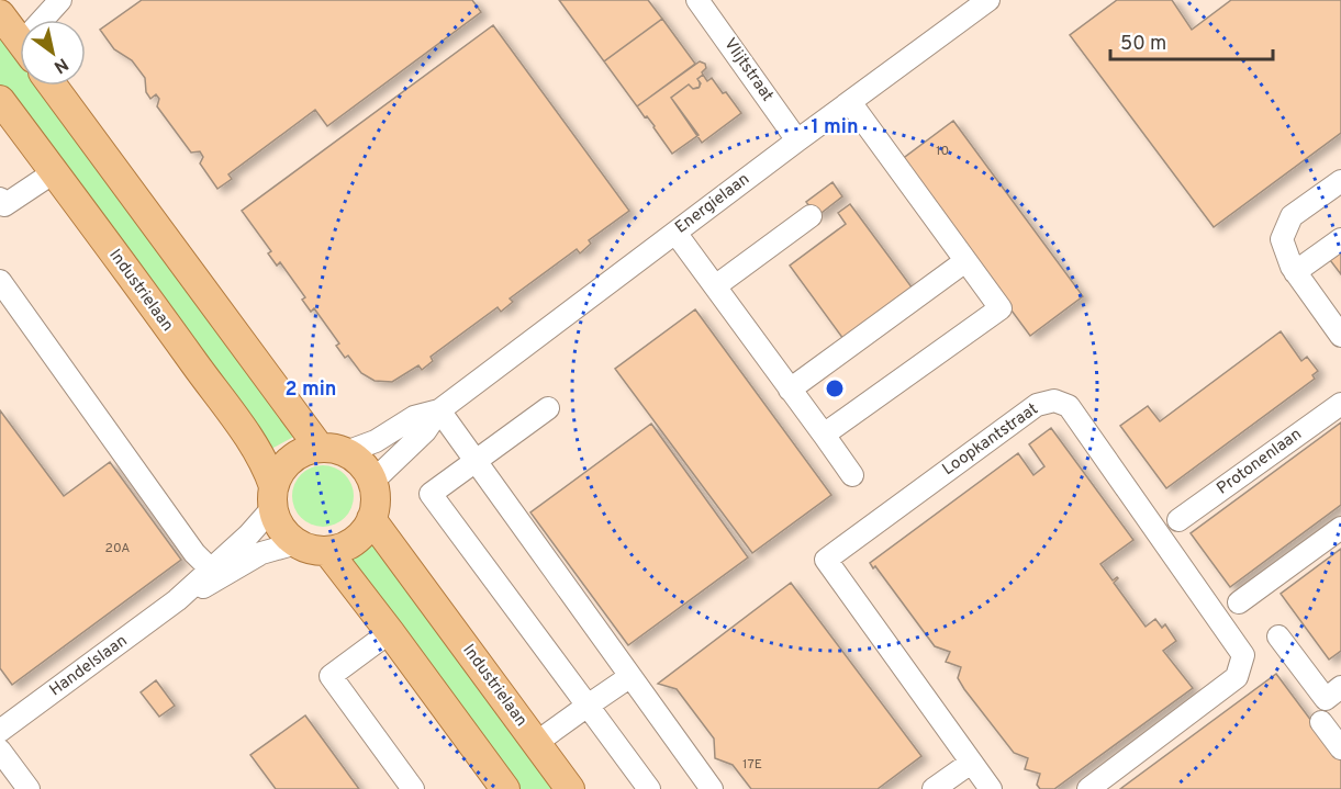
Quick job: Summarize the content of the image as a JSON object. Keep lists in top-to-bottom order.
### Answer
{
  "streets": {
    "main road": ["Industrielaan"],
    "street": [
      "Vlijtstraat",
      "Energielaan",
      "Loopkantstraat",
      "Protonenlaan",
      "Handelslaan"
    ]
  },
  "crossings": [
    ["Vlijtstraat", "Energielaan"],
    ["Energielaan", "Industrielaan"],
    ["Energielaan", "Handelslaan"],
    ["Industrielaan", "Handelslaan"]
  ],
  "house_numbers": ["10", "20A", "17E"],
  "scale_bar": "50 m",
  "north": "bottom right",
  "rings": ["1 min", "2 min"]
}
